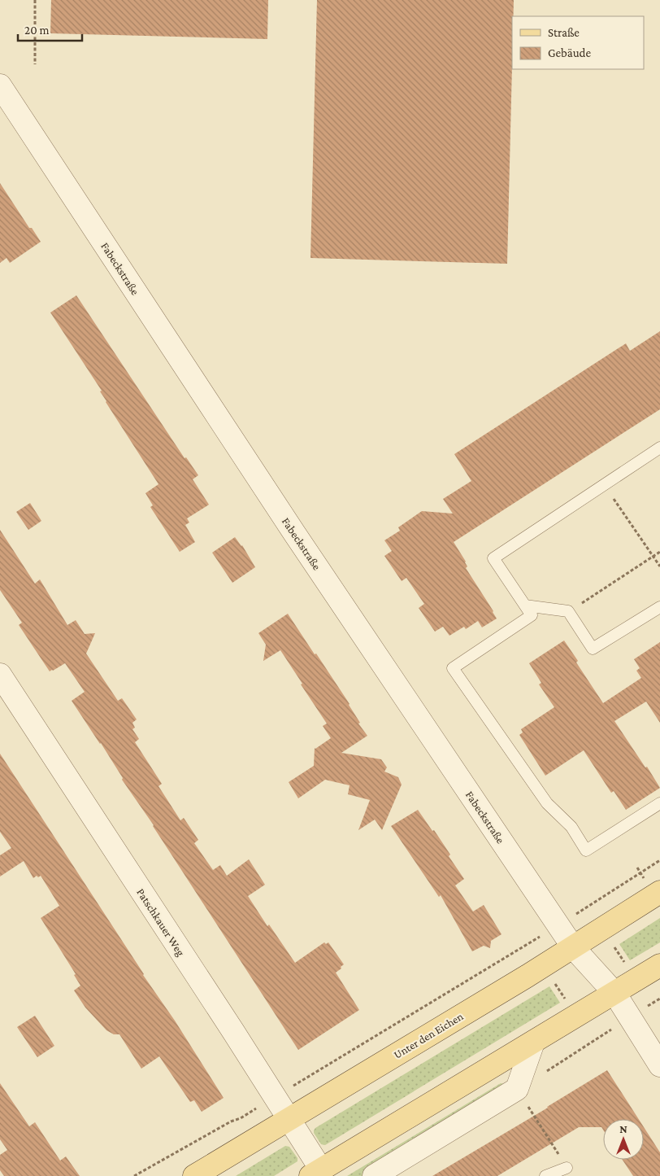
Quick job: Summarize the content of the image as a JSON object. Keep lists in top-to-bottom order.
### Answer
{
  "streets": {
    "main road": ["Unter den Eichen"],
    "street": ["Fabeckstraße", "Patschkauer Weg"]
  },
  "crossings": [
    ["Fabeckstraße", "Unter den Eichen"],
    ["Patschkauer Weg", "Unter den Eichen"]
  ],
  "legend": ["Straße", "Gebäude"],
  "scale_bar": "20 m",
  "north": "top"
}
